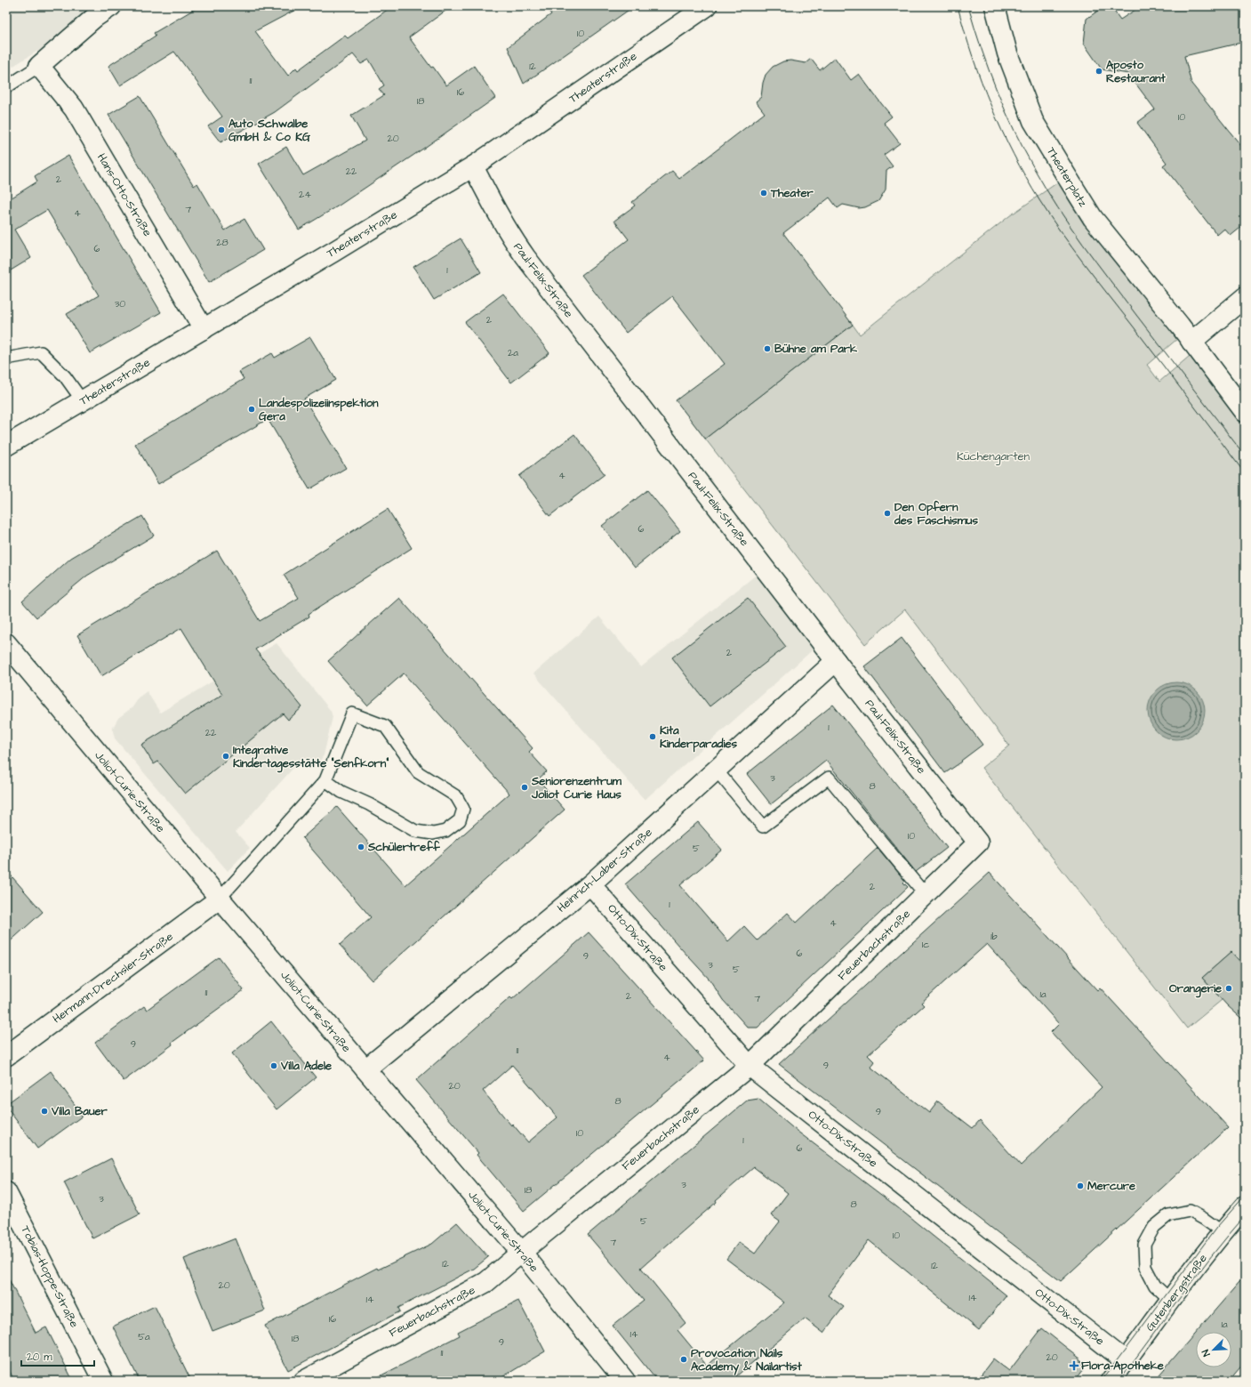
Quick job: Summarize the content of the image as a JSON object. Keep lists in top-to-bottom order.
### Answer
{
  "streets": {
    "street": [
      "Theaterstraße",
      "Theaterplatz",
      "Hans-Otto-Straße",
      "Paul-Felix-Straße",
      "Joliot-Curie-Straße",
      "Heinrich-Laber-Straße",
      "Otto-Dix-Straße",
      "Feuerbachstraße",
      "Hermann-Drechsler-Straße",
      "Tobias-Hoppe-Straße",
      "Gutenbergstraße"
    ]
  },
  "crossings": [
    ["Theaterstraße", "Hans-Otto-Straße"],
    ["Theaterstraße", "Paul-Felix-Straße"],
    ["Paul-Felix-Straße", "Heinrich-Laber-Straße"],
    ["Paul-Felix-Straße", "Feuerbachstraße"],
    ["Joliot-Curie-Straße", "Heinrich-Laber-Straße"],
    ["Joliot-Curie-Straße", "Feuerbachstraße"],
    ["Joliot-Curie-Straße", "Hermann-Drechsler-Straße"],
    ["Heinrich-Laber-Straße", "Otto-Dix-Straße"],
    ["Otto-Dix-Straße", "Feuerbachstraße"],
    ["Otto-Dix-Straße", "Gutenbergstraße"]
  ],
  "parks": ["Küchengarten"],
  "places": {
    "other": [
      "Aposto Restaurant",
      "Auto Schwalbe GmbH & Co KG",
      "Theater",
      "Bühne am Park",
      "Landespolizeiinspektion Gera",
      "Den Opfern des Faschismus",
      "Kita Kinderparadies",
      "Integrative Kindertagesstätte \"Senfkorn\"",
      "Seniorenzentrum Joliot Curie Haus",
      "Schülertreff",
      "Orangerie",
      "Villa Adele",
      "Villa Bauer",
      "Mercure",
      "Provocation Nails Academy & Nailartist"
    ],
    "health": ["Flora-Apotheke"]
  },
  "house_numbers": [
    "10",
    "12",
    "11",
    "16",
    "18",
    "10",
    "20",
    "22",
    "2",
    "24",
    "7",
    "4",
    "28",
    "6",
    "1",
    "30",
    "2",
    "2a",
    "4",
    "6",
    "2",
    "1",
    "22",
    "3",
    "8",
    "10",
    "5",
    "2",
    "1",
    "4",
    "1b",
    "1c",
    "6",
    "9",
    "3",
    "5",
    "11",
    "1a",
    "2",
    "7",
    "9",
    "11",
    "4",
    "9",
    "20",
    "8",
    "9",
    "10",
    "1",
    "6",
    "3",
    "18",
    "3",
    "8",
    "5",
    "10",
    "7",
    "12",
    "12",
    "20",
    "14",
    "14",
    "16",
    "1a",
    "14",
    "5a",
    "18",
    "9",
    "11",
    "20"
  ],
  "scale_bar": "20 m",
  "north": "bottom left"
}
